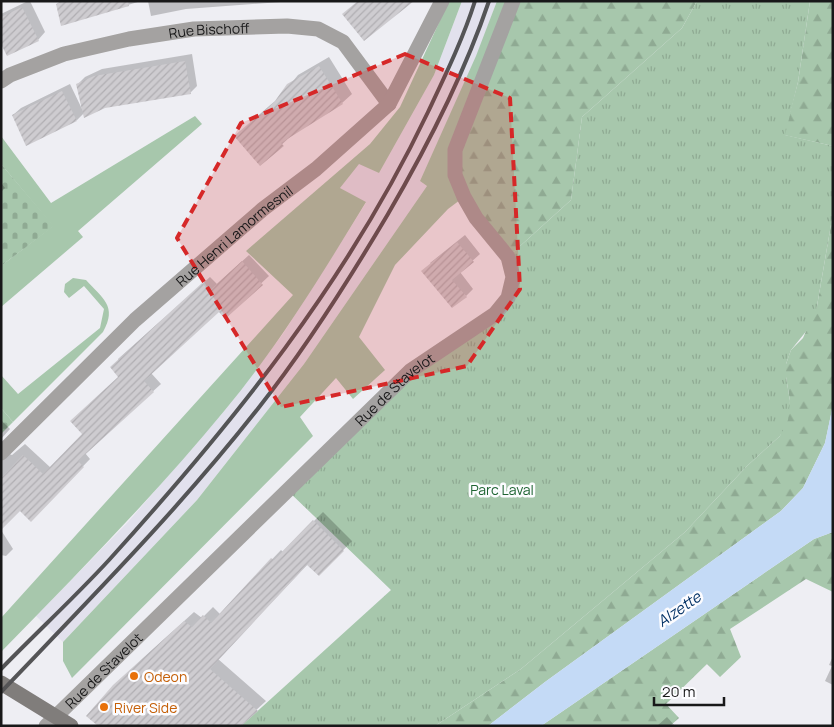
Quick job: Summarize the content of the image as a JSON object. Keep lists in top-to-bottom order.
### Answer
{
  "streets": {
    "street": ["Rue Bischoff", "Rue Henri Lamormesnil", "Rue de Stavelot"]
  },
  "crossings": [
    ["Rue Bischoff", "Rue Henri Lamormesnil"]
  ],
  "water": ["Alzette"],
  "parks": ["Parc Laval"],
  "places": ["Odeon", "River Side"],
  "scale_bar": "20 m"
}
